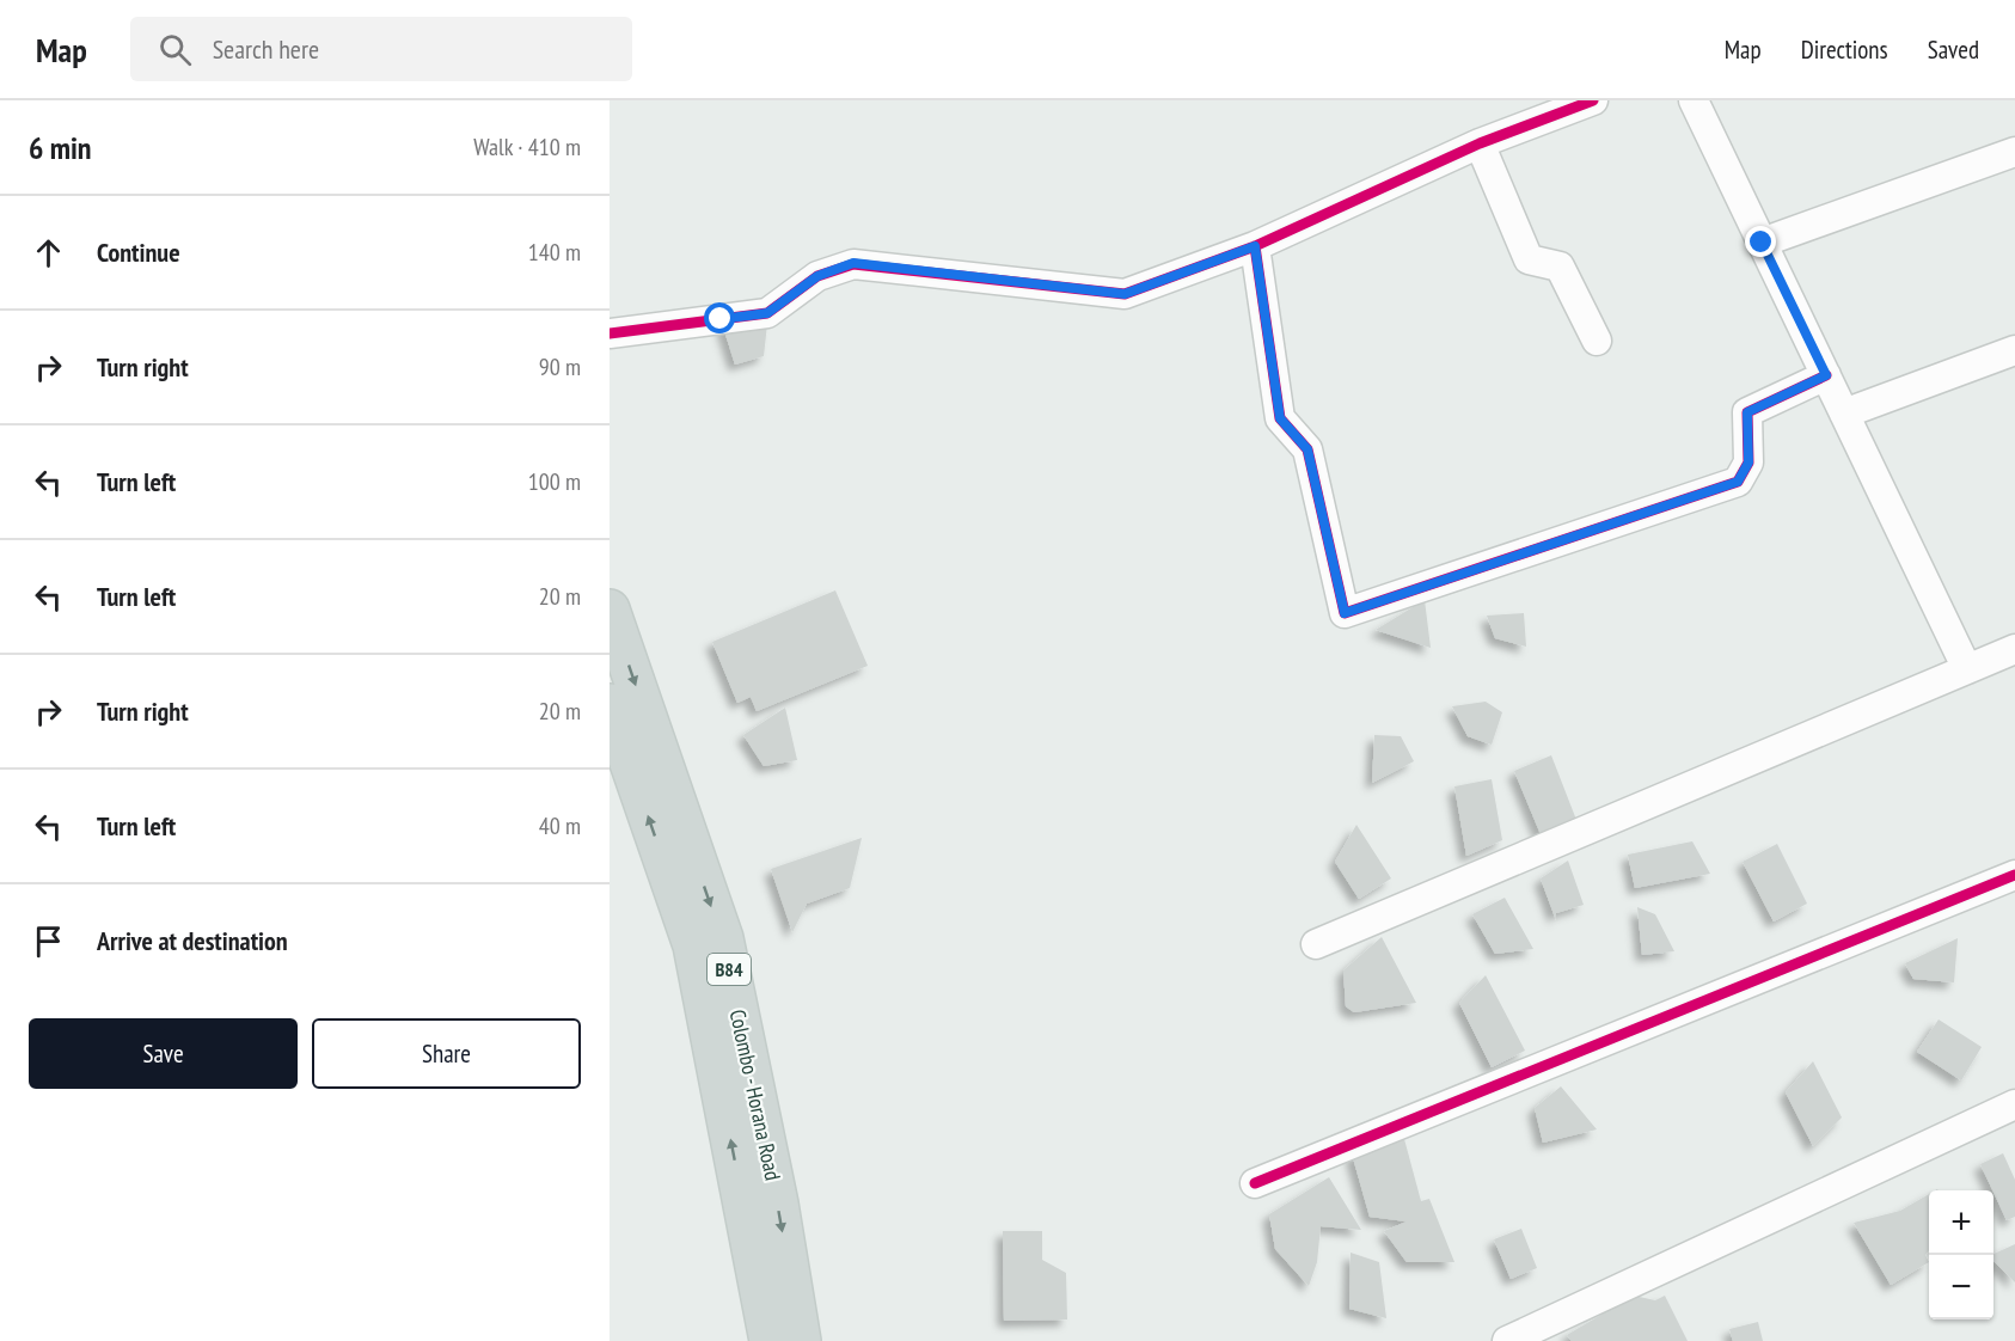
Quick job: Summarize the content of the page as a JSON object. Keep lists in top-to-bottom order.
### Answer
{
  "streets": {
    "main road": ["B84", "Colombo - Horana Road"]
  },
  "page": {
    "header": "Map",
    "search": "Search here",
    "nav": ["Map", "Directions", "Saved"],
    "heading": ["6 min", "Walk · 410 m"],
    "list": [
      ["Continue", "140 m"],
      ["Turn right", "90 m"],
      ["Turn left", "100 m"],
      ["Turn left", "20 m"],
      ["Turn right", "20 m"],
      ["Turn left", "40 m"],
      "Arrive at destination"
    ],
    "buttons": ["Save", "Share"],
    "map_buttons": ["+", "−"]
  }
}
